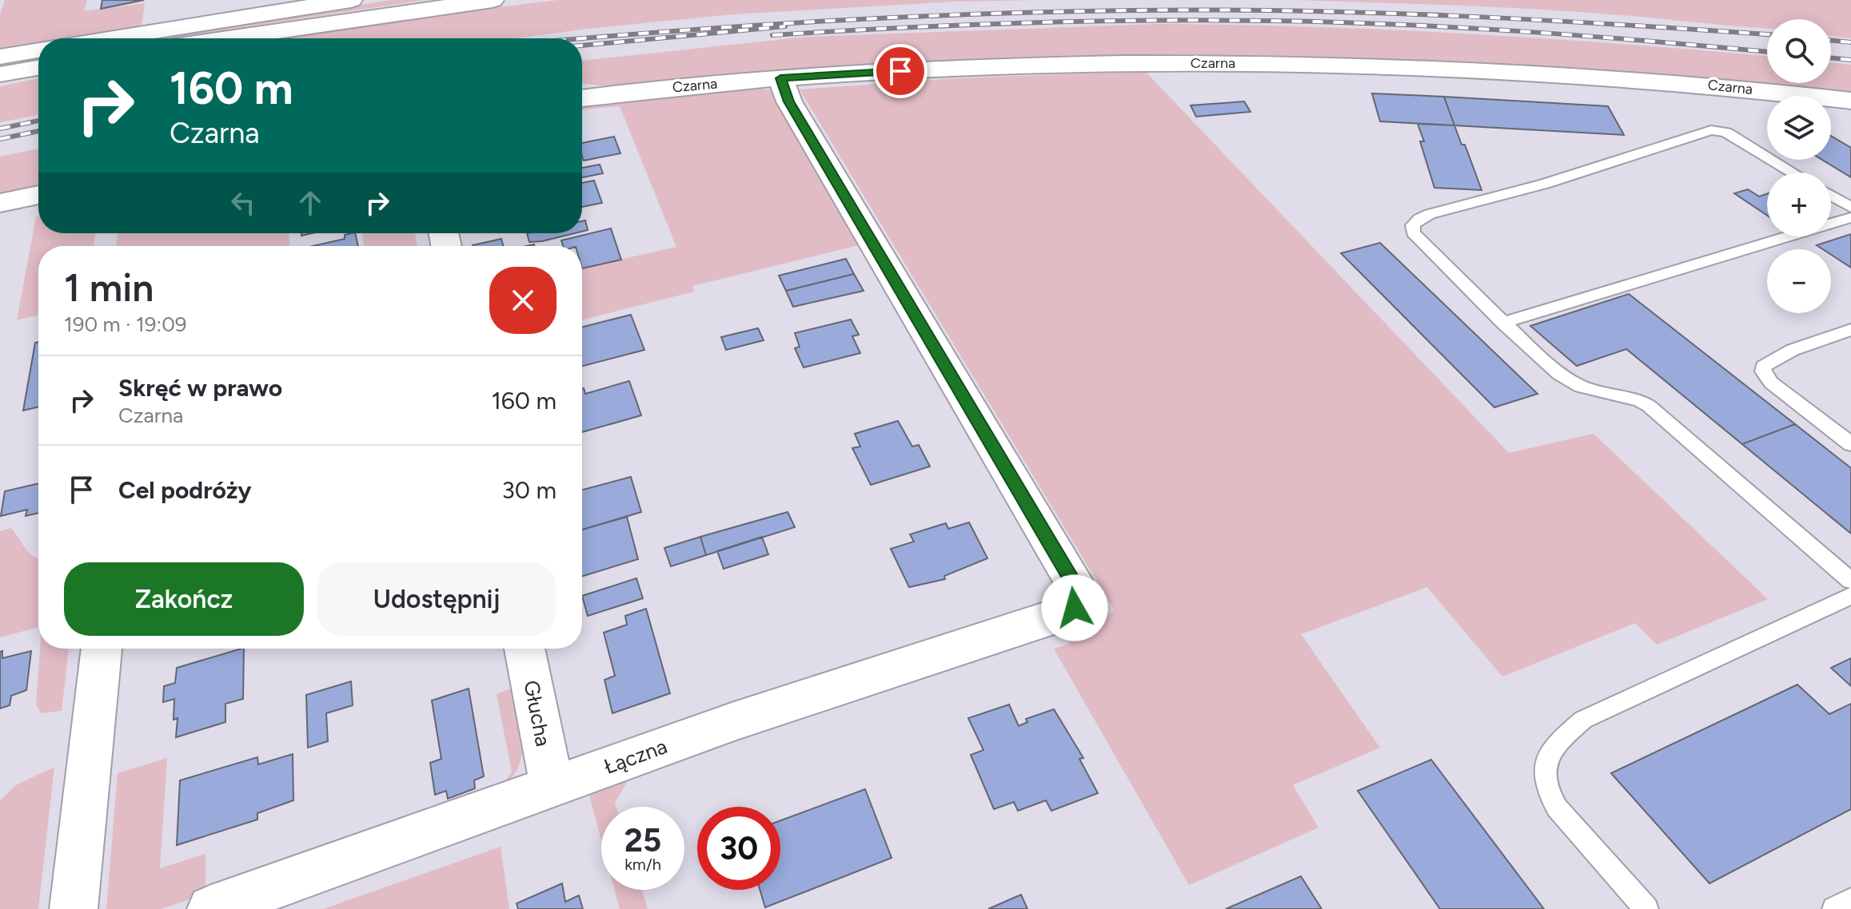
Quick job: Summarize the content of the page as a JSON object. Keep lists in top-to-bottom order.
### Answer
{
  "streets": {
    "street": ["Czarna", "Głucha", "Łączna"]
  },
  "crossings": [
    ["Czarna", "Łączna"],
    ["Głucha", "Łączna"]
  ],
  "page": {
    "map_buttons": ["+", "−"],
    "turn": ["160 m", "Czarna"],
    "heading": ["1 min", "190 m · 19:09"],
    "list": [
      {
        "name": "Skręć w prawo",
        "note": "Czarna",
        "value": "160 m"
      },
      {
        "name": "Cel podróży",
        "value": "30 m"
      }
    ],
    "buttons": ["Zakończ", "Udostępnij"],
    "speed": "25 km/h",
    "limit": "30"
  }
}
